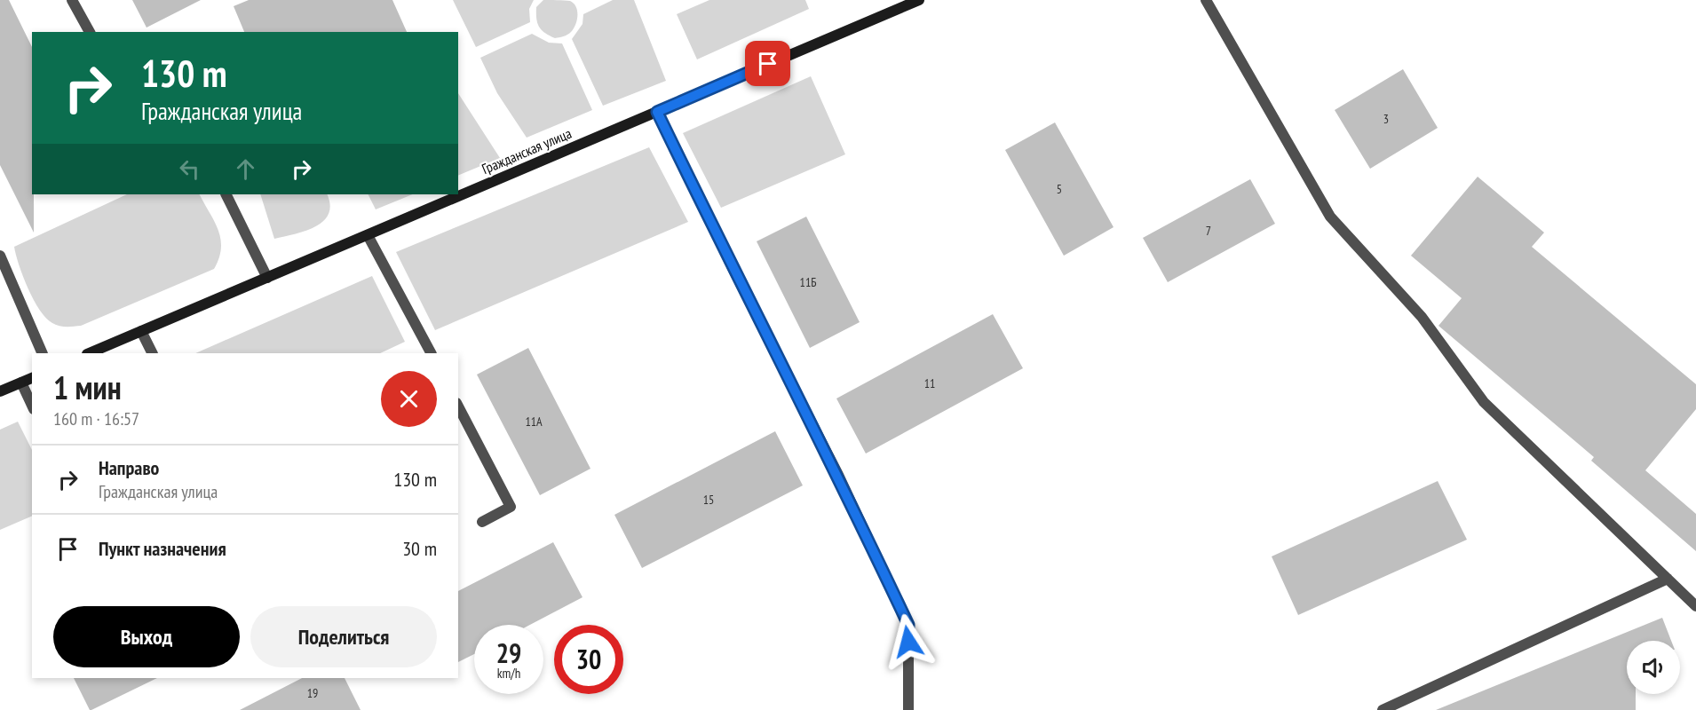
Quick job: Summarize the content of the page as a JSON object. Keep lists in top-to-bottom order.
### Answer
{
  "streets": {
    "main road": ["Гражданская улица"]
  },
  "house_numbers": [
    "3",
    "5",
    "7",
    "11Б",
    "11",
    "11А",
    "15",
    "19"
  ],
  "page": {
    "turn": ["130 m", "Гражданская улица"],
    "heading": ["1 мин", "160 m · 16:57"],
    "list": [
      {
        "name": "Направо",
        "note": "Гражданская улица",
        "value": "130 m"
      },
      {
        "name": "Пункт назначения",
        "value": "30 m"
      }
    ],
    "buttons": ["Выход", "Поделиться"],
    "speed": "29 km/h",
    "limit": "30"
  }
}
